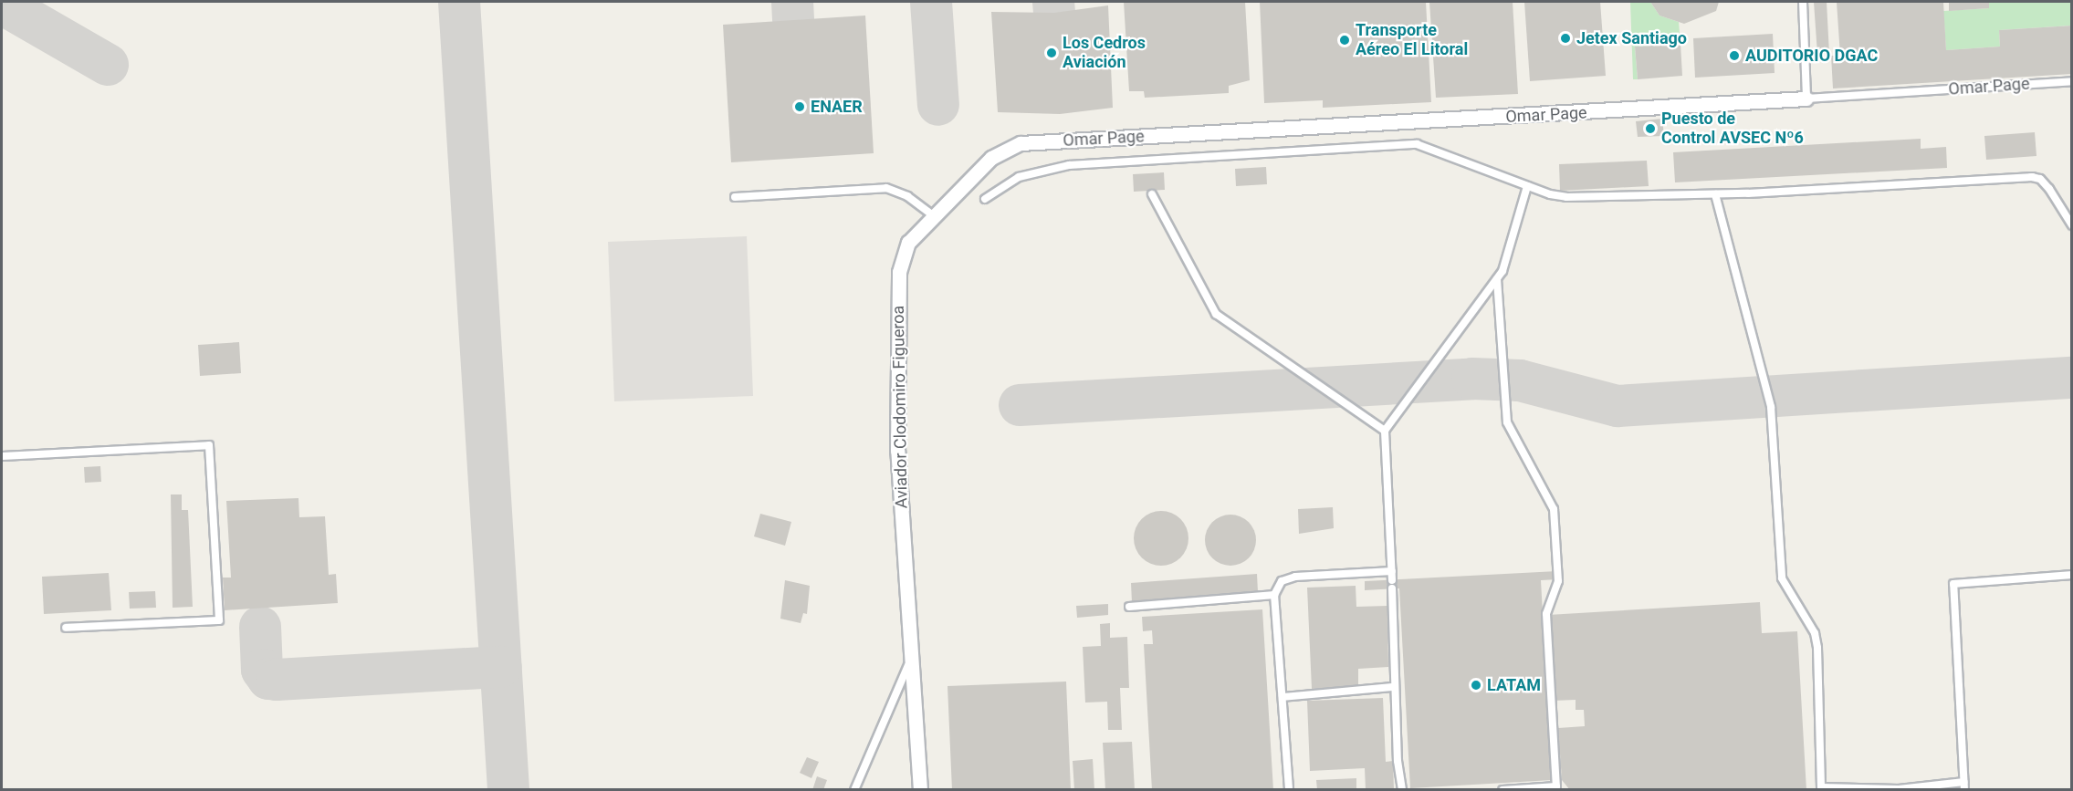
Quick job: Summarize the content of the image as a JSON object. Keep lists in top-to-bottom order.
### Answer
{
  "streets": {
    "street": ["Omar Page", "Aviador Clodomiro Figueroa"]
  },
  "crossings": [
    ["Omar Page", "Aviador Clodomiro Figueroa"]
  ],
  "places": [
    "Jetex Santiago",
    "Transporte Aéreo El Litoral",
    "Los Cedros Aviación",
    "AUDITORIO DGAC",
    "ENAER",
    "Puesto de Control AVSEC Nº6",
    "LATAM"
  ]
}
